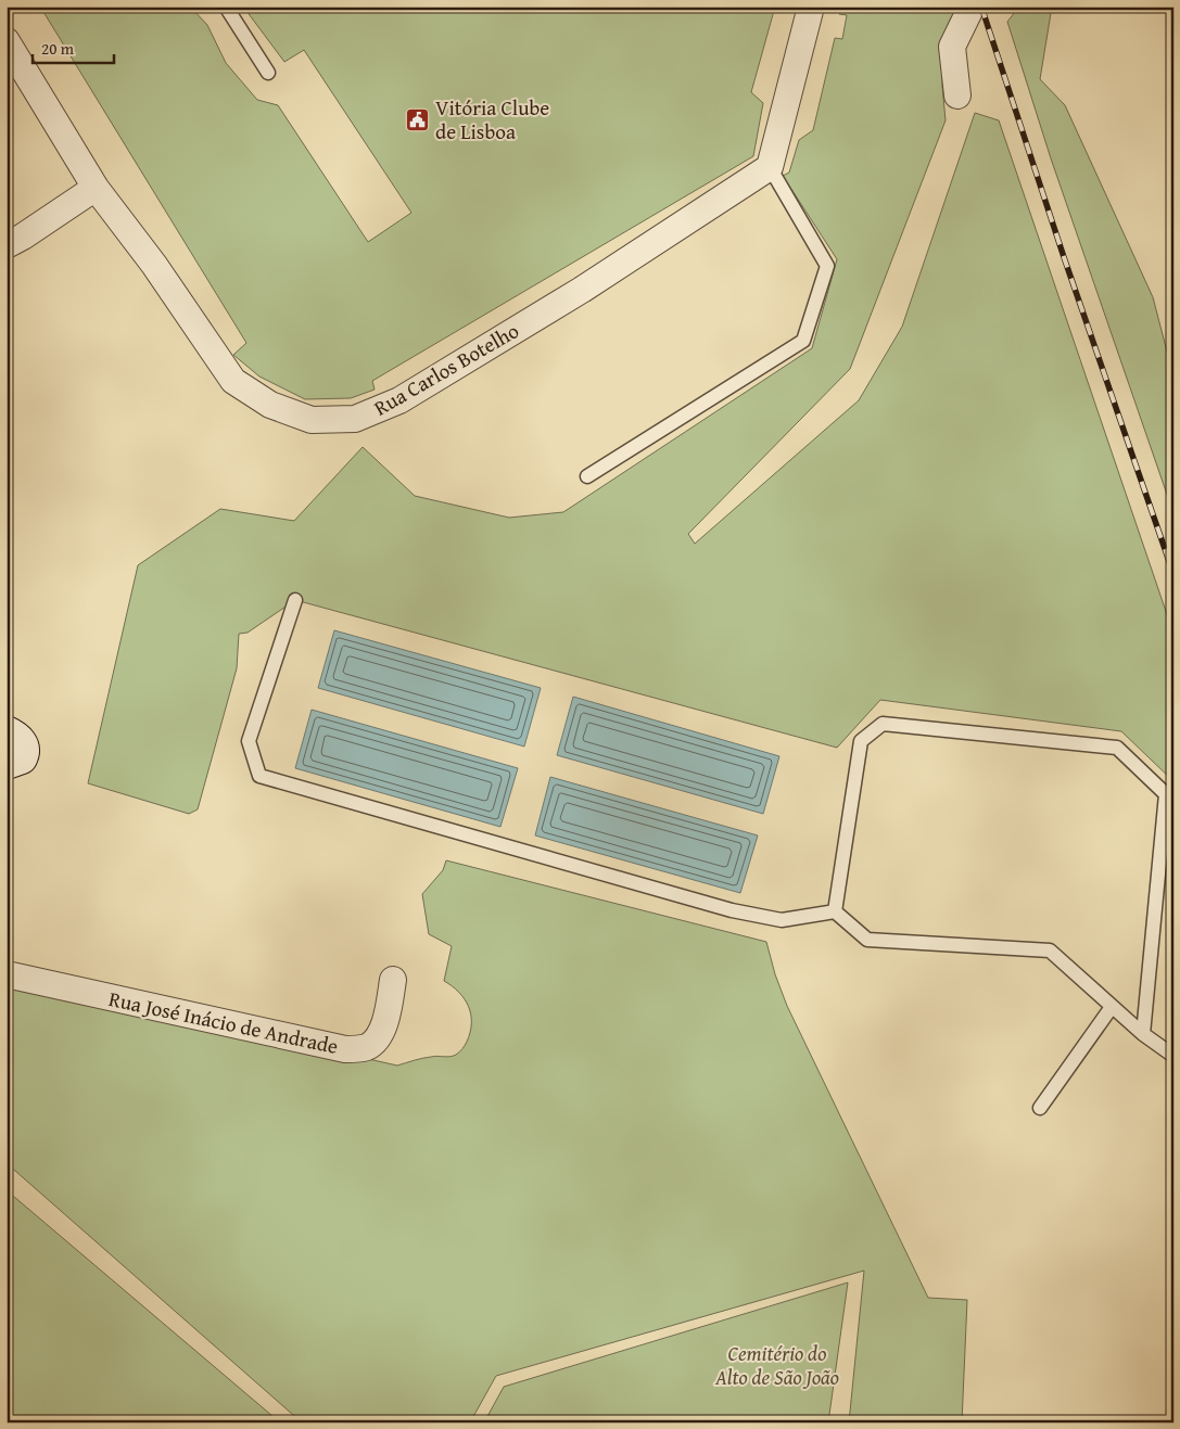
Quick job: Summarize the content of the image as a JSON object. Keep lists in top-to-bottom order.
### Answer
{
  "streets": {
    "street": ["Rua Carlos Botelho", "Rua José Inácio de Andrade"]
  },
  "parks": ["Cemitério do Alto de São João"],
  "places": {
    "public building": ["Vitória Clube de Lisboa"]
  },
  "scale_bar": "20 m"
}
